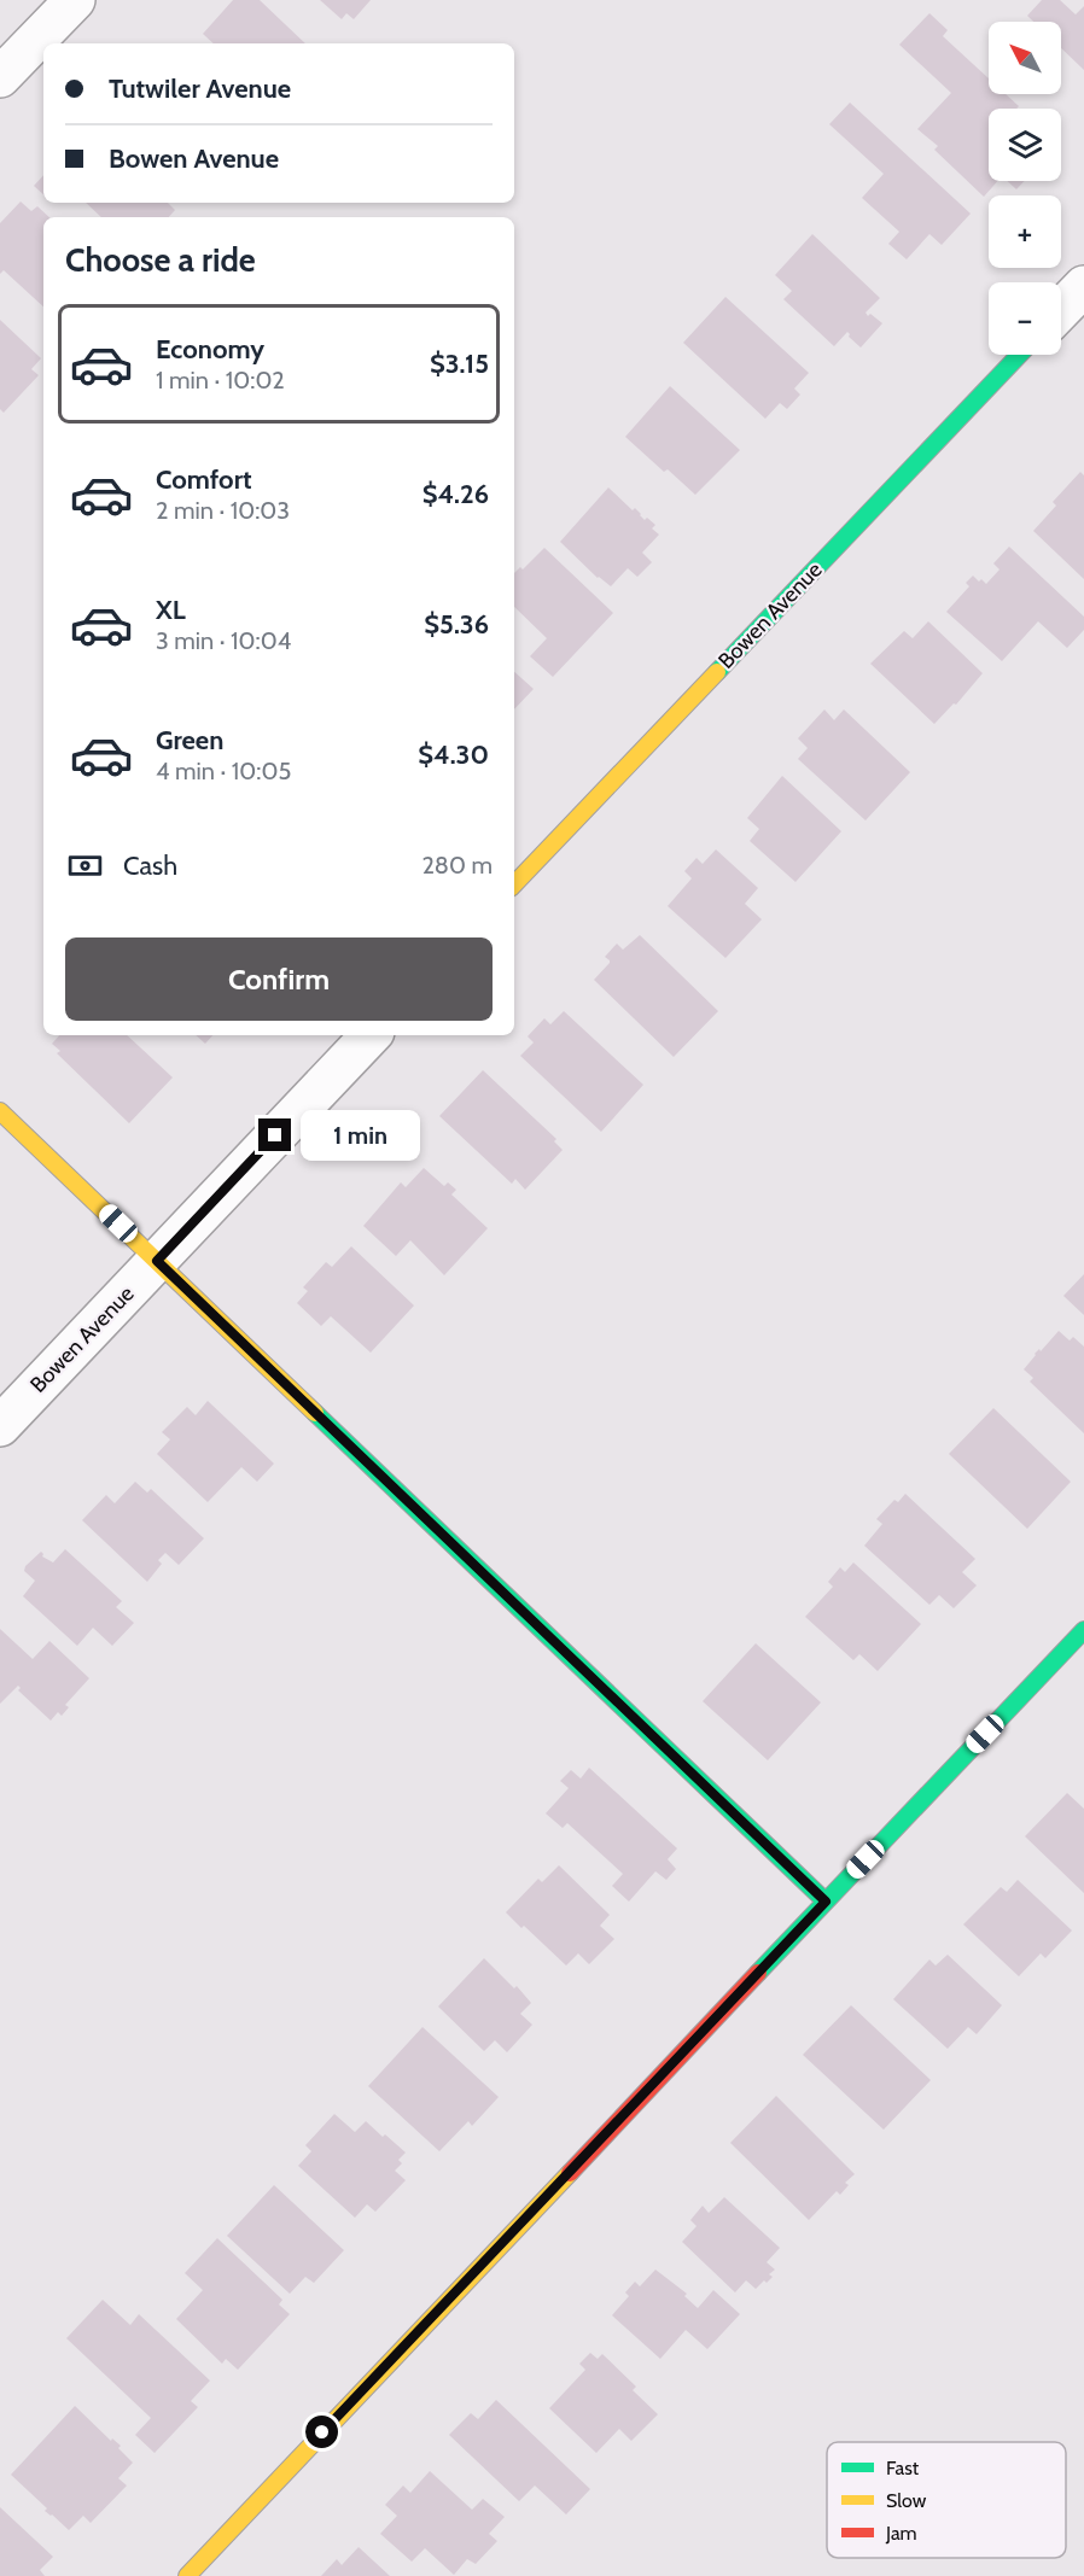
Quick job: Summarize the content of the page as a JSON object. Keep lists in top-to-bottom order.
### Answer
{
  "streets": {
    "street": ["Bowen Avenue"]
  },
  "legend": ["Fast", "Slow", "Jam"],
  "north": "top left",
  "page": {
    "map_buttons": ["+", "−"],
    "banner": ["Tutwiler Avenue", "Bowen Avenue"],
    "heading": "Choose a ride",
    "list": [
      {
        "name": "Economy",
        "note": "1 min · 10:02",
        "value": "$3.15"
      },
      {
        "name": "Comfort",
        "note": "2 min · 10:03",
        "value": "$4.26"
      },
      {
        "name": "XL",
        "note": "3 min · 10:04",
        "value": "$5.36"
      },
      {
        "name": "Green",
        "note": "4 min · 10:05",
        "value": "$4.30"
      }
    ],
    "pay": ["Cash", "280 m"],
    "buttons": "Confirm",
    "bubble": "1 min"
  }
}
